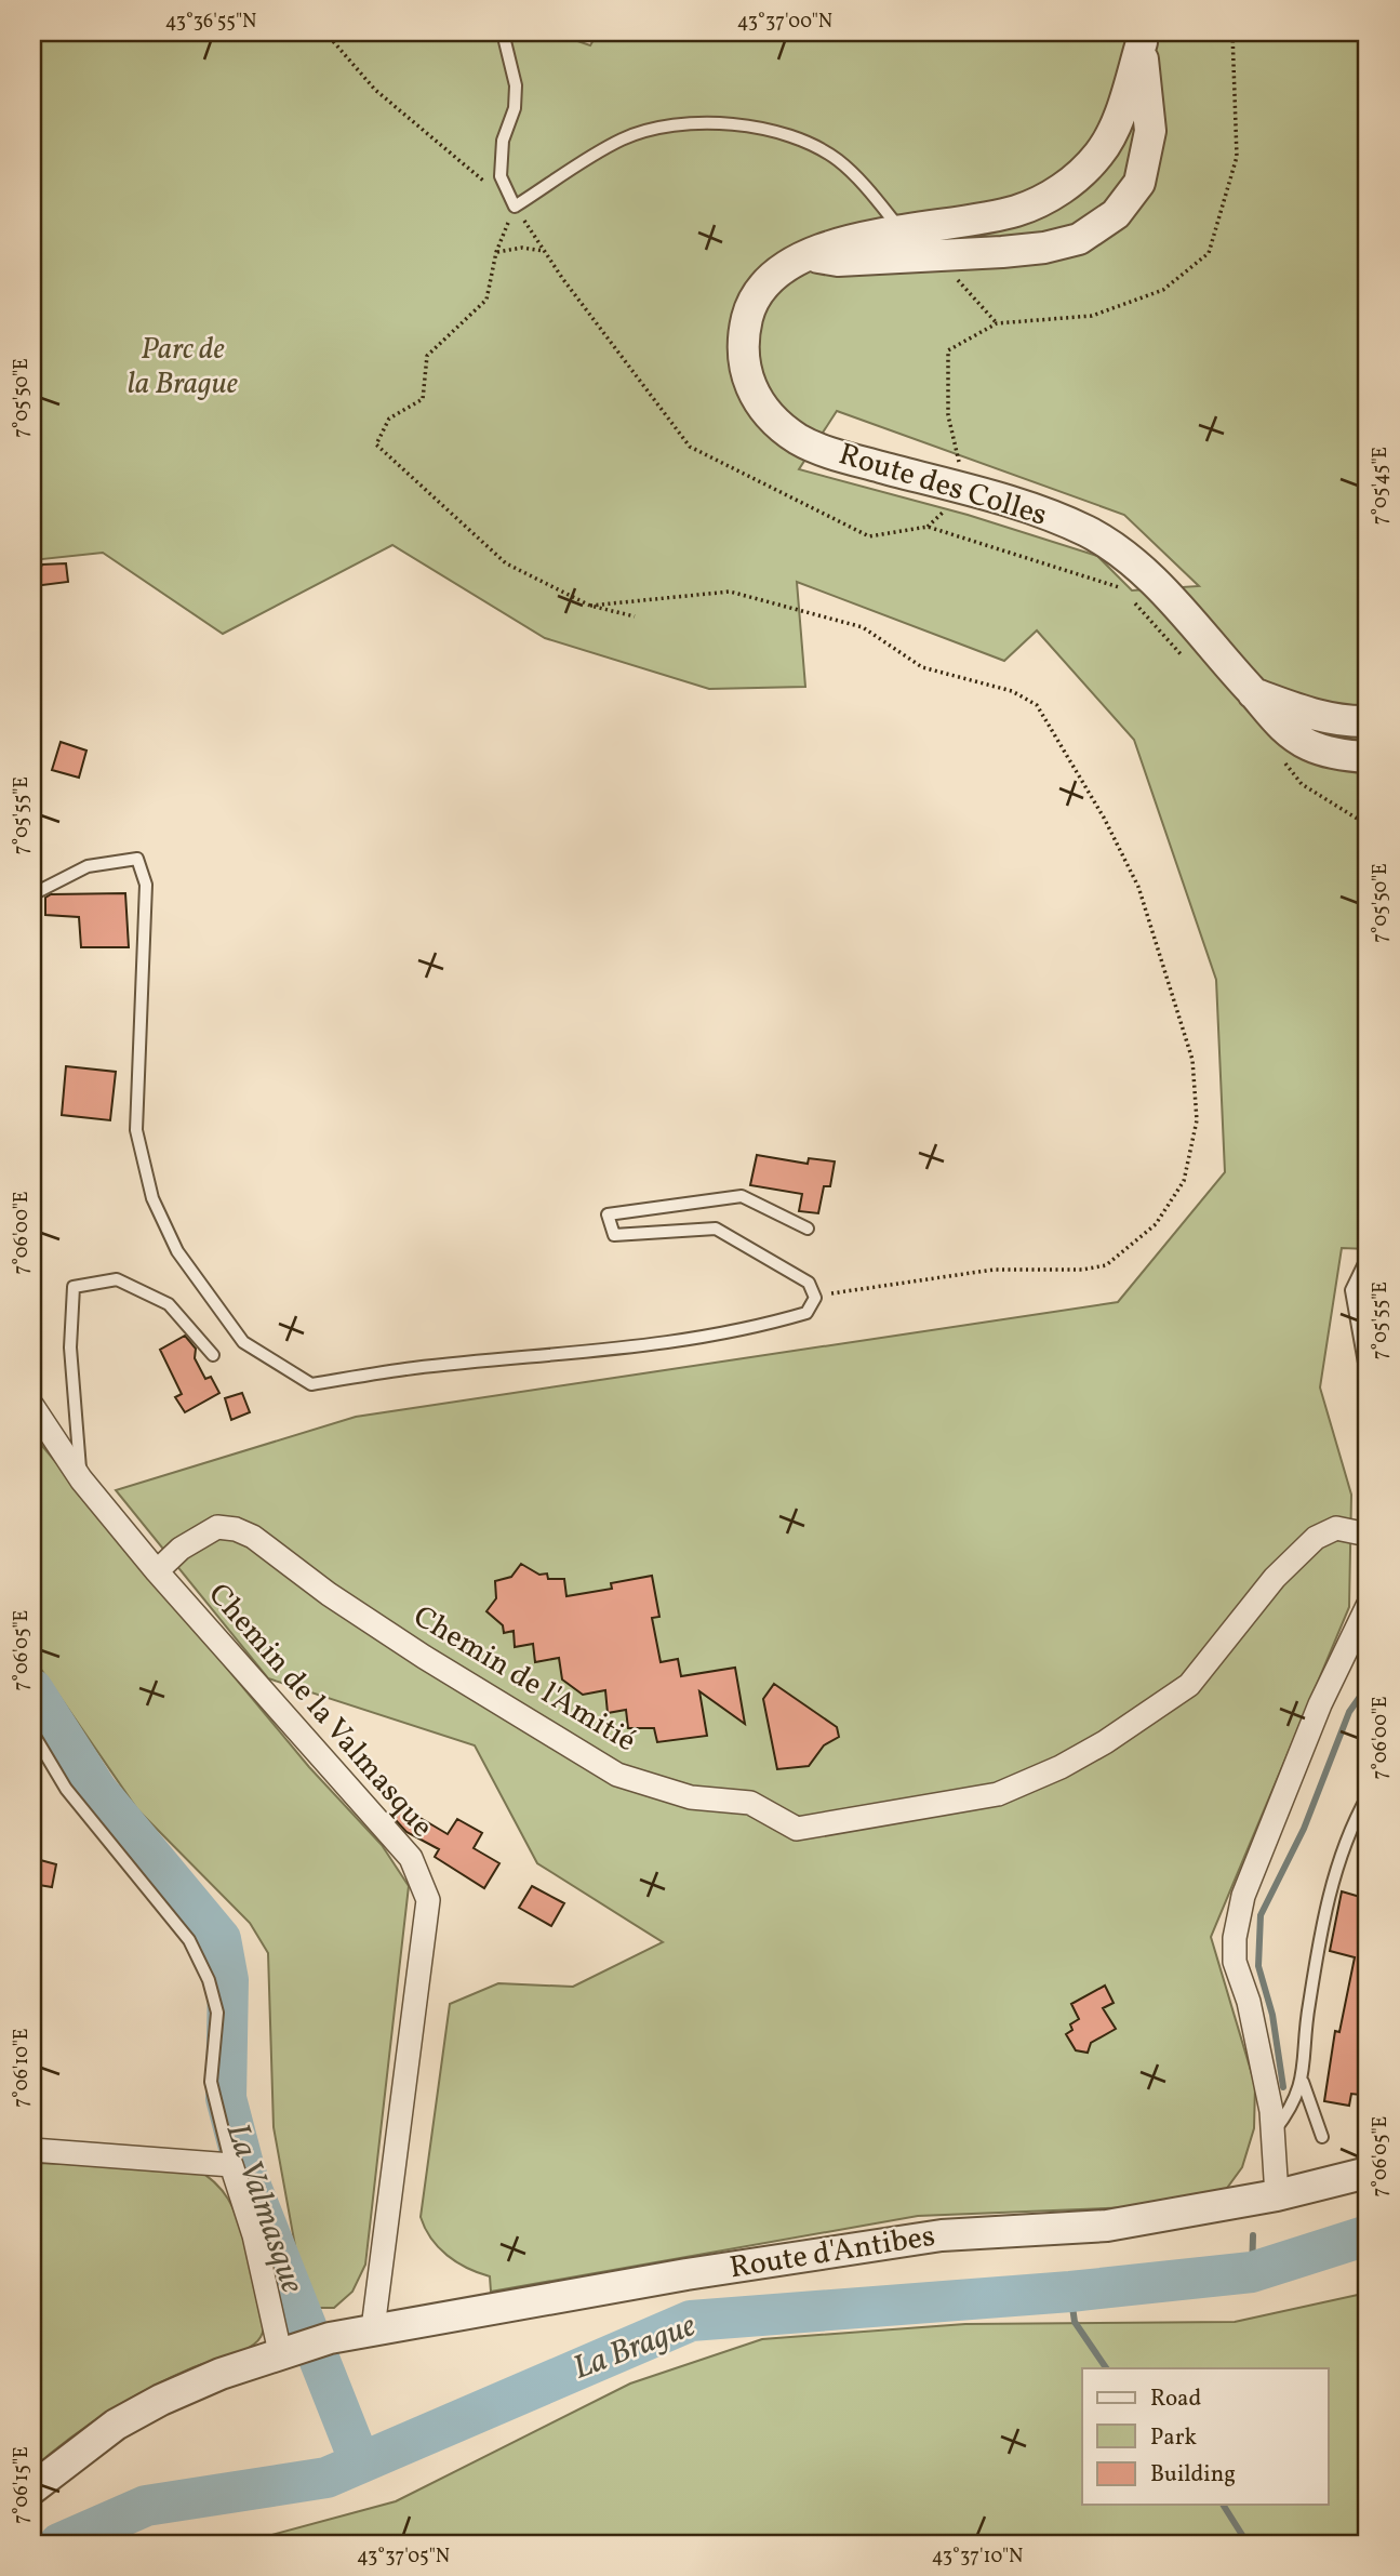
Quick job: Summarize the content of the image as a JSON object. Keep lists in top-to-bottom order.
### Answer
{
  "streets": {
    "street": [
      "Route des Colles",
      "Chemin de l'Amitié",
      "Chemin de la Valmasque",
      "Route d'Antibes"
    ]
  },
  "crossings": [
    ["Chemin de l'Amitié", "Chemin de la Valmasque"],
    ["Chemin de la Valmasque", "Route d'Antibes"]
  ],
  "water": ["La Valmasque", "La Brague"],
  "parks": ["Parc de la Brague"],
  "legend": ["Road", "Park", "Building"],
  "coordinates": [
    "43°36'55\"N",
    "43°37'00\"N",
    "7°05'50\"E",
    "7°05'45\"E",
    "7°05'55\"E",
    "7°06'00\"E",
    "7°06'05\"E",
    "7°06'10\"E",
    "7°06'15\"E",
    "43°37'05\"N",
    "43°37'10\"N"
  ]
}
